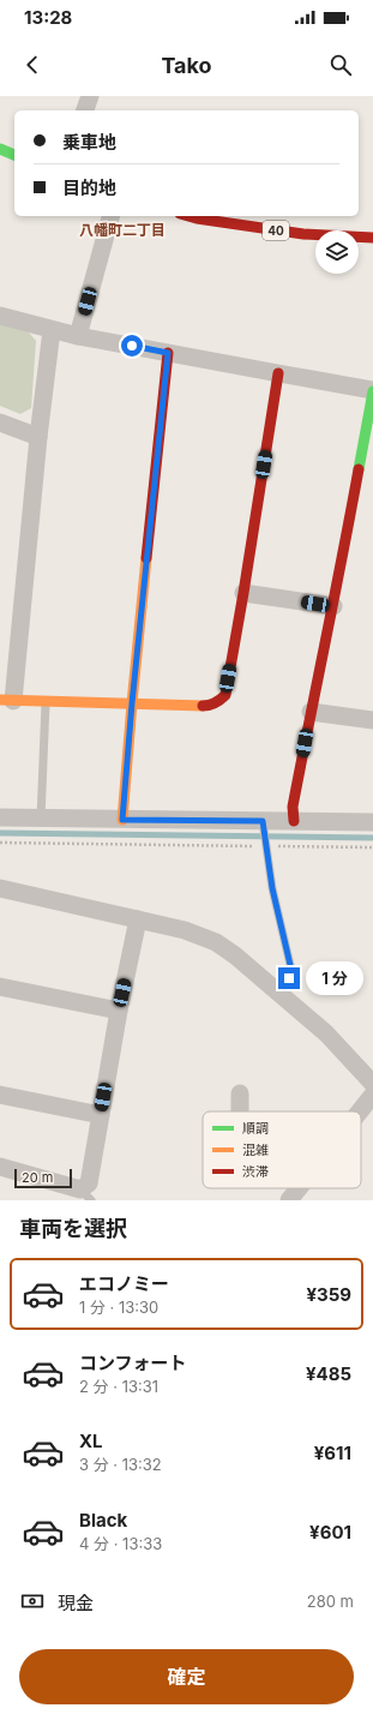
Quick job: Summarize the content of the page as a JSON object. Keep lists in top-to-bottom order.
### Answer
{
  "streets": {
    "street": ["40"]
  },
  "districts": ["八幡町二丁目"],
  "legend": ["順調", "混雑", "渋滞"],
  "scale_bar": "20 m",
  "page": {
    "status": "13:28",
    "header": "Tako",
    "banner": ["乗車地", "目的地"],
    "bubble": "1 分",
    "scale": "20 m",
    "heading": "車両を選択",
    "list": [
      {
        "name": "エコノミー",
        "note": "1 分 · 13:30",
        "value": "¥359"
      },
      {
        "name": "コンフォート",
        "note": "2 分 · 13:31",
        "value": "¥485"
      },
      {
        "name": "XL",
        "note": "3 分 · 13:32",
        "value": "¥611"
      },
      {
        "name": "Black",
        "note": "4 分 · 13:33",
        "value": "¥601"
      }
    ],
    "pay": ["現金", "280 m"],
    "buttons": "確定"
  }
}
